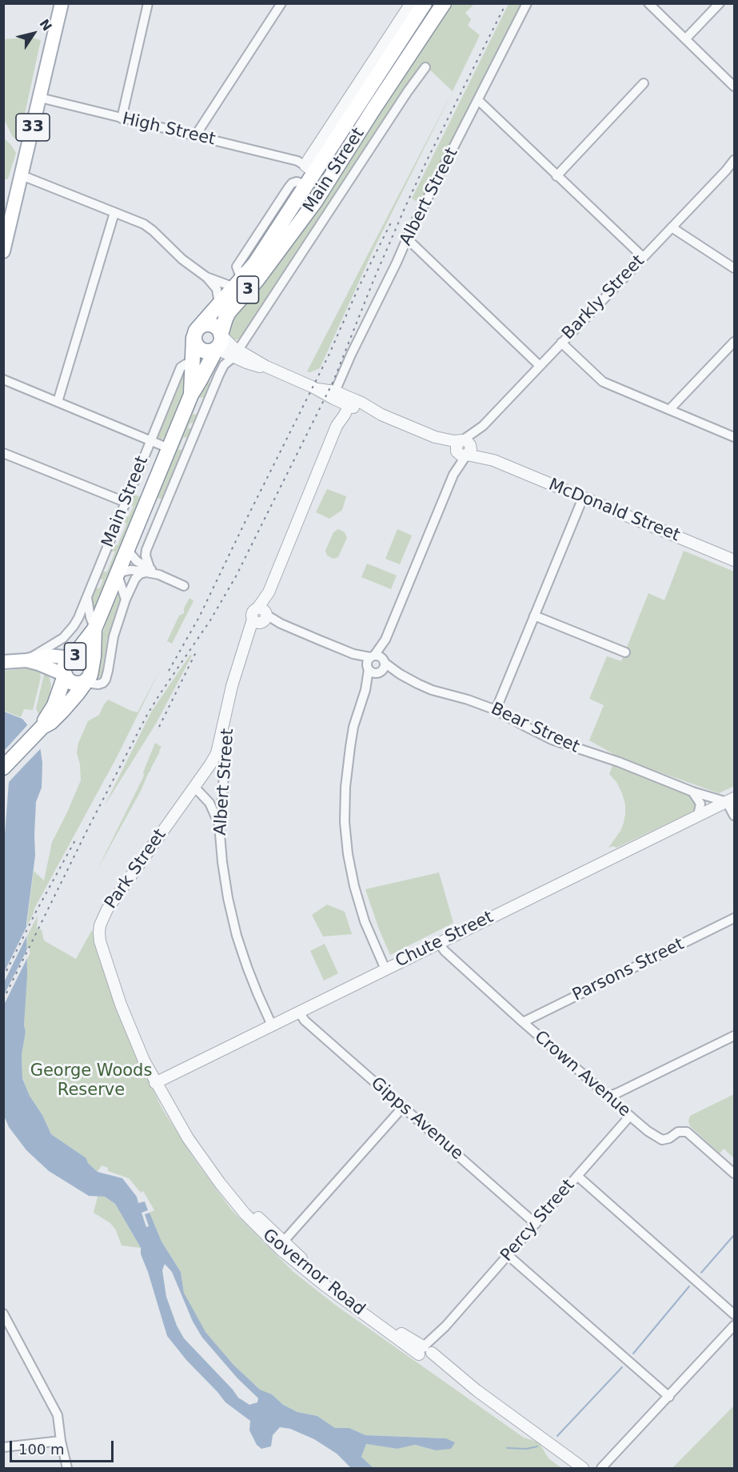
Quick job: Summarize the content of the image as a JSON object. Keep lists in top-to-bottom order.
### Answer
{
  "streets": {
    "highway": ["Main Street", "3"],
    "main road": ["33"],
    "street": [
      "High Street",
      "Albert Street",
      "Barkly Street",
      "McDonald Street",
      "Bear Street",
      "Park Street",
      "Chute Street",
      "Parsons Street",
      "Crown Avenue",
      "Gipps Avenue",
      "Percy Street",
      "Governor Road"
    ]
  },
  "crossings": [
    ["33", "High Street"],
    ["High Street", "Main Street"],
    ["Main Street", "3"],
    ["Main Street", "McDonald Street"],
    ["Albert Street", "McDonald Street"],
    ["Albert Street", "Bear Street"],
    ["Albert Street", "Park Street"],
    ["Albert Street", "Chute Street"],
    ["Barkly Street", "McDonald Street"],
    ["Barkly Street", "Bear Street"],
    ["Barkly Street", "Chute Street"],
    ["Bear Street", "Chute Street"],
    ["Park Street", "Chute Street"],
    ["Park Street", "Governor Road"],
    ["Chute Street", "Crown Avenue"],
    ["Chute Street", "Gipps Avenue"],
    ["Chute Street", "Governor Road"],
    ["Parsons Street", "Crown Avenue"],
    ["Crown Avenue", "Percy Street"],
    ["Gipps Avenue", "Percy Street"],
    ["Percy Street", "Governor Road"]
  ],
  "parks": ["George Woods Reserve"],
  "scale_bar": "100 m",
  "north": "top right"
}
